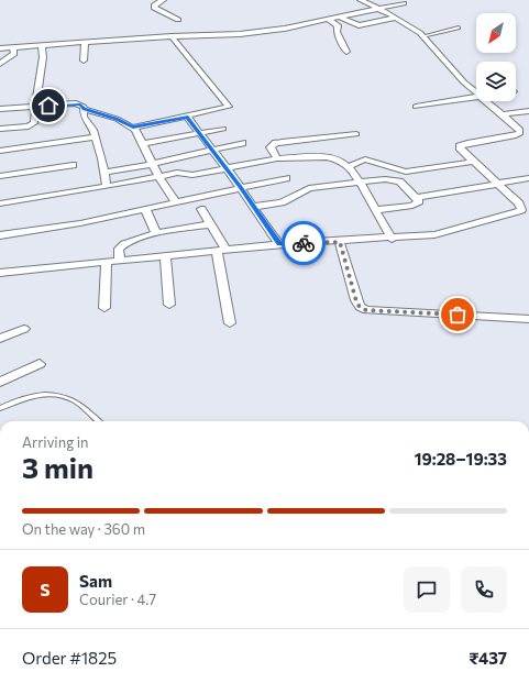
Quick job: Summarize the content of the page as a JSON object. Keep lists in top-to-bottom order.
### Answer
{
  "north": "bottom left",
  "page": {
    "heading": ["3 min", "Arriving in", "19:28–19:33"],
    "panel": [
      "Sam",
      "Courier · 4.7",
      "Order #1825",
      "₹437"
    ],
    "bar": "On the way · 360 m",
    "round": "S"
  }
}
